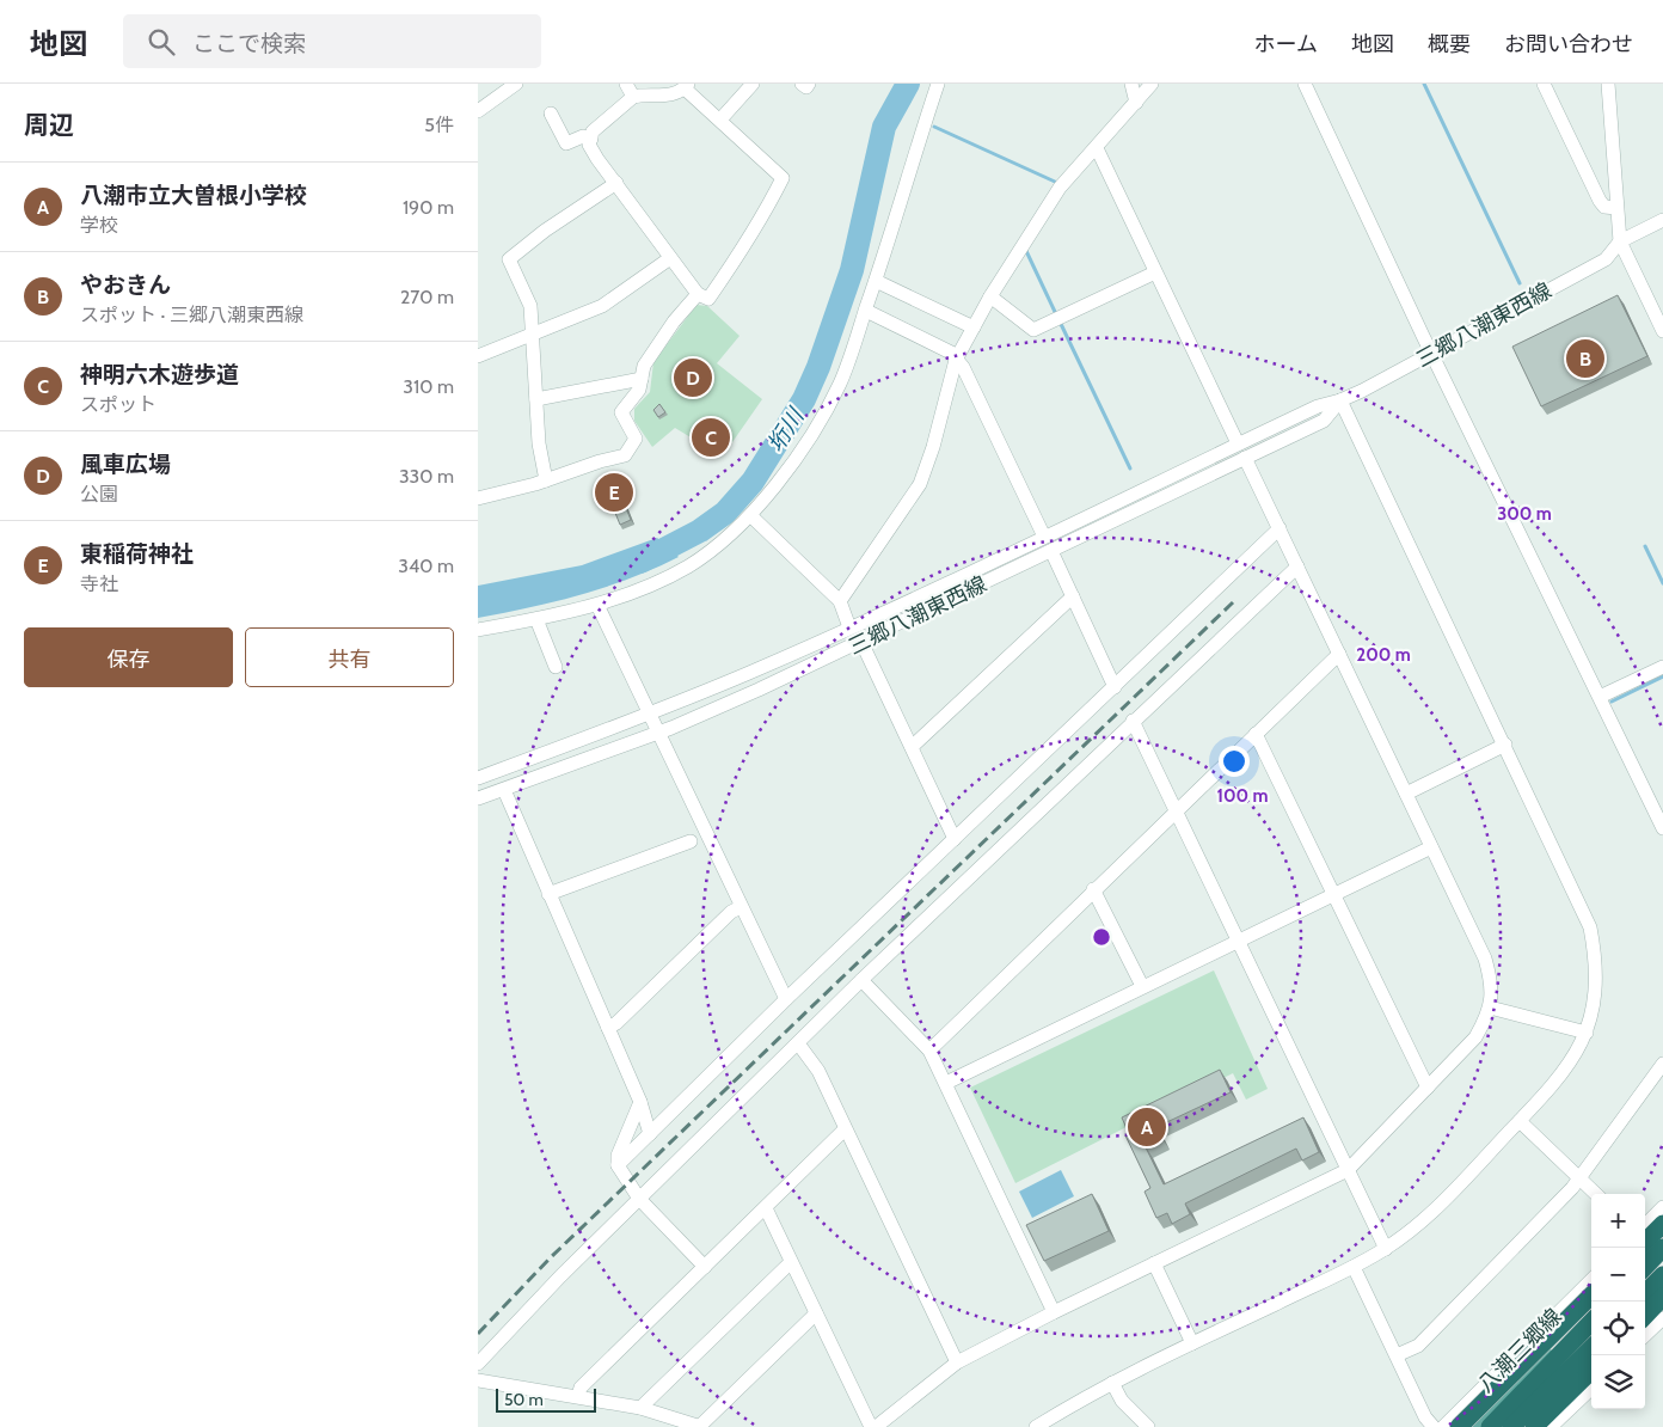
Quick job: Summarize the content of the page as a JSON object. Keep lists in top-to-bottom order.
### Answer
{
  "streets": {
    "main road": ["八潮三郷線"],
    "street": ["三郷八潮東西線"]
  },
  "water": ["垳川"],
  "scale_bar": "50 m",
  "page": {
    "header": "地図",
    "search": "ここで検索",
    "nav": [
      "ホーム",
      "地図",
      "概要",
      "お問い合わせ"
    ],
    "heading": ["周辺", "5件"],
    "list": [
      {
        "mark": "A",
        "name": "八潮市立大曽根小学校",
        "note": "学校",
        "value": "190 m"
      },
      {
        "mark": "B",
        "name": "やおきん",
        "note": "スポット · 三郷八潮東西線",
        "value": "270 m"
      },
      {
        "mark": "C",
        "name": "神明六木遊歩道",
        "note": "スポット",
        "value": "310 m"
      },
      {
        "mark": "D",
        "name": "風車広場",
        "note": "公園",
        "value": "330 m"
      },
      {
        "mark": "E",
        "name": "東稲荷神社",
        "note": "寺社",
        "value": "340 m"
      }
    ],
    "pins": [
      "B",
      "D",
      "C",
      "E",
      "A"
    ],
    "buttons": ["保存", "共有"],
    "map_buttons": ["+", "−"],
    "scale": "50 m"
  },
  "rings": ["300 m", "200 m", "100 m"]
}
